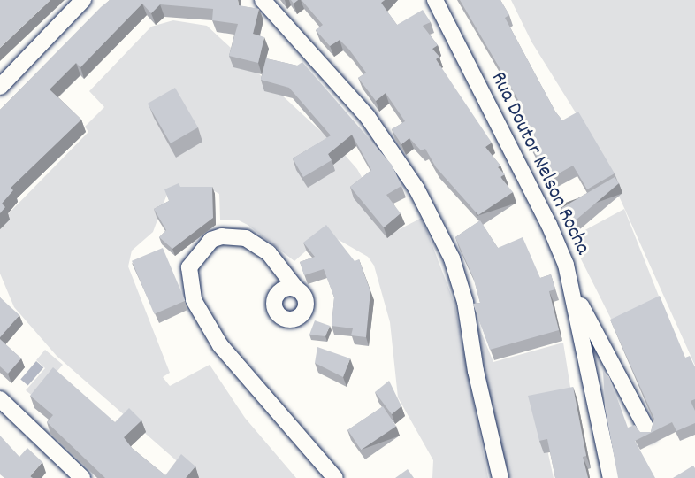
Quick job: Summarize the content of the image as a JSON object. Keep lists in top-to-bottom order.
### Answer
{
  "streets": {
    "street": ["Rua Doutor Nelson Rocha"]
  }
}
